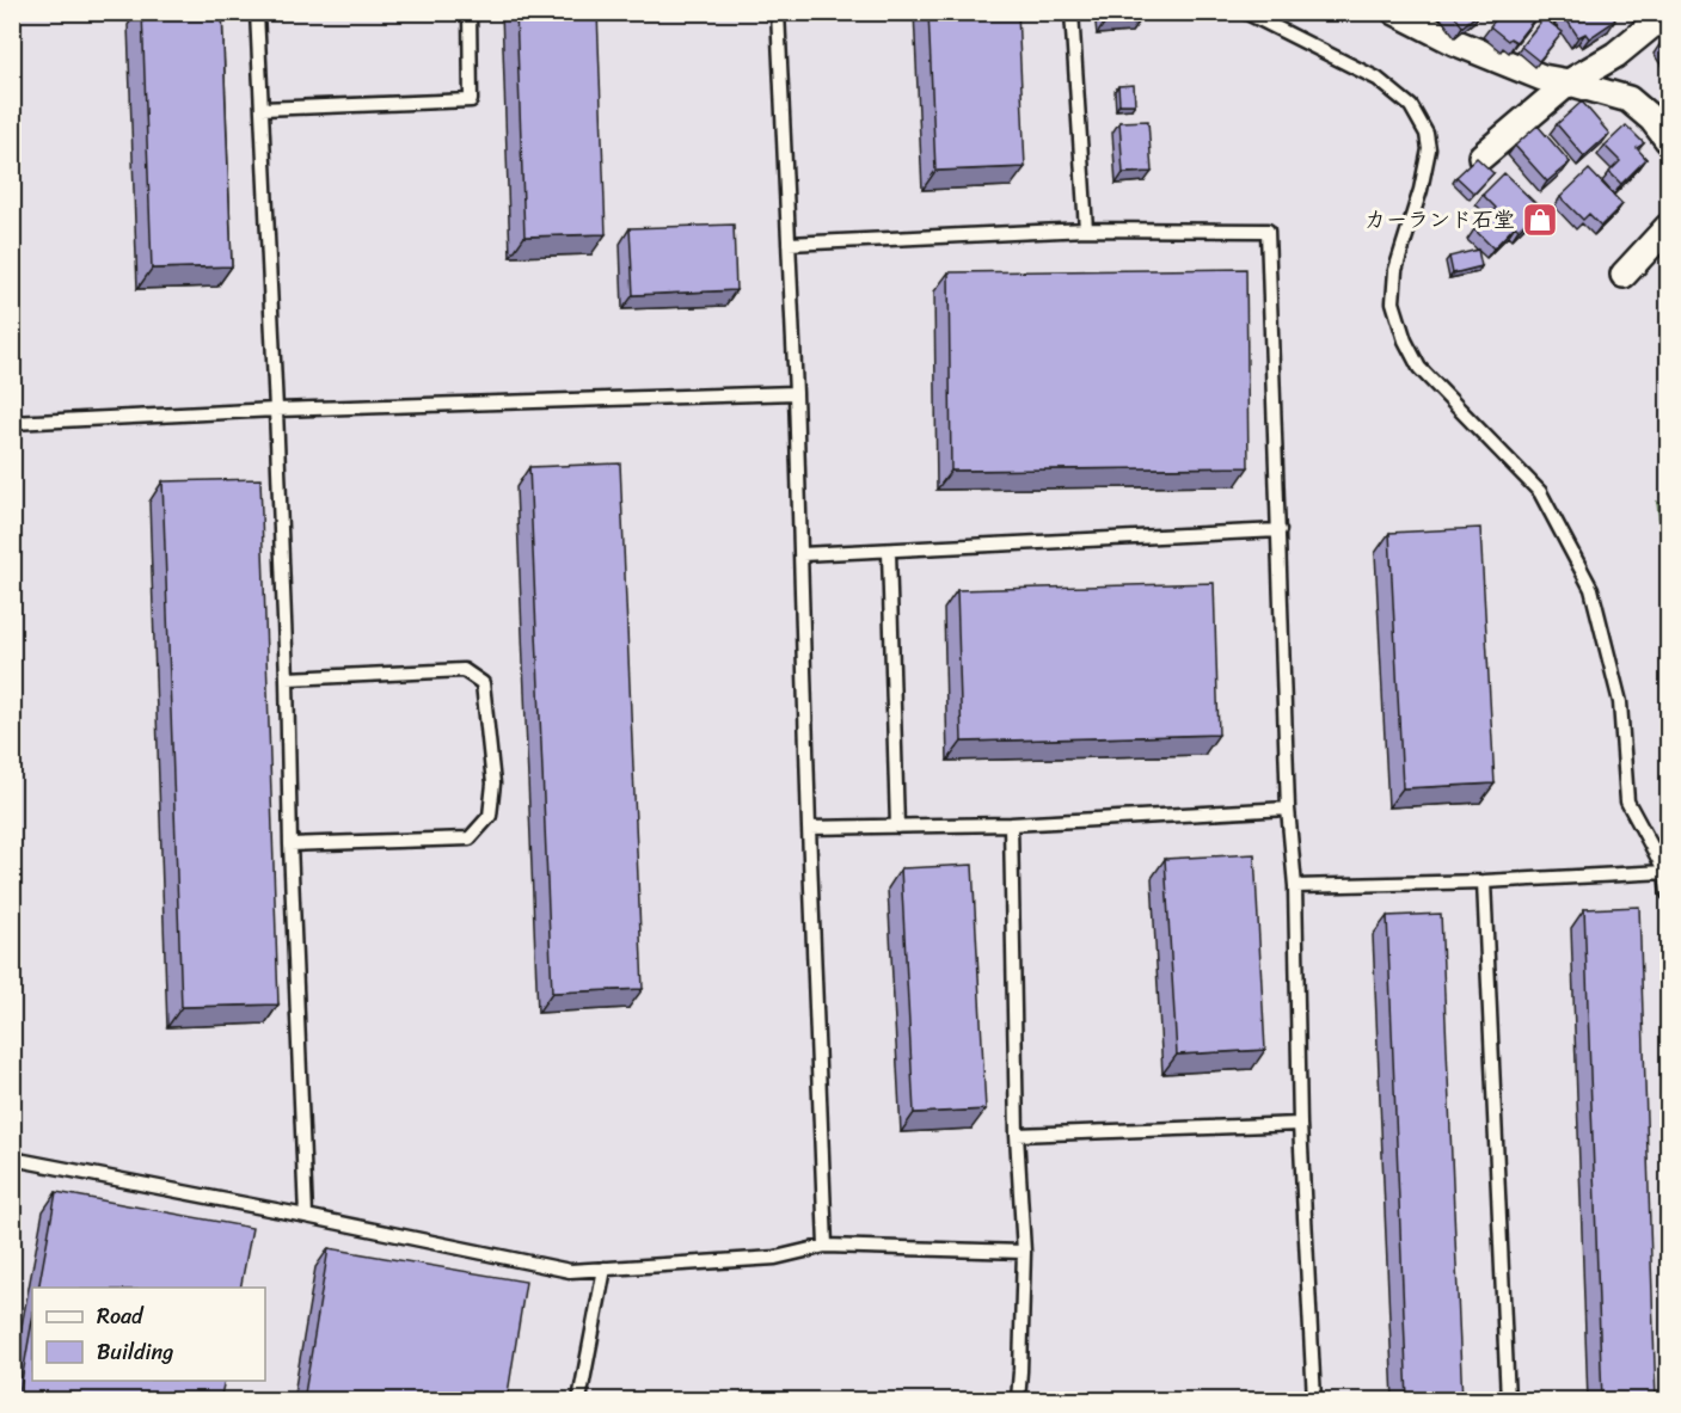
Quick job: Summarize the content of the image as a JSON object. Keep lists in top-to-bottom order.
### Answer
{
  "places": {
    "shop": ["カーランド石堂"]
  },
  "legend": ["Road", "Building"]
}
